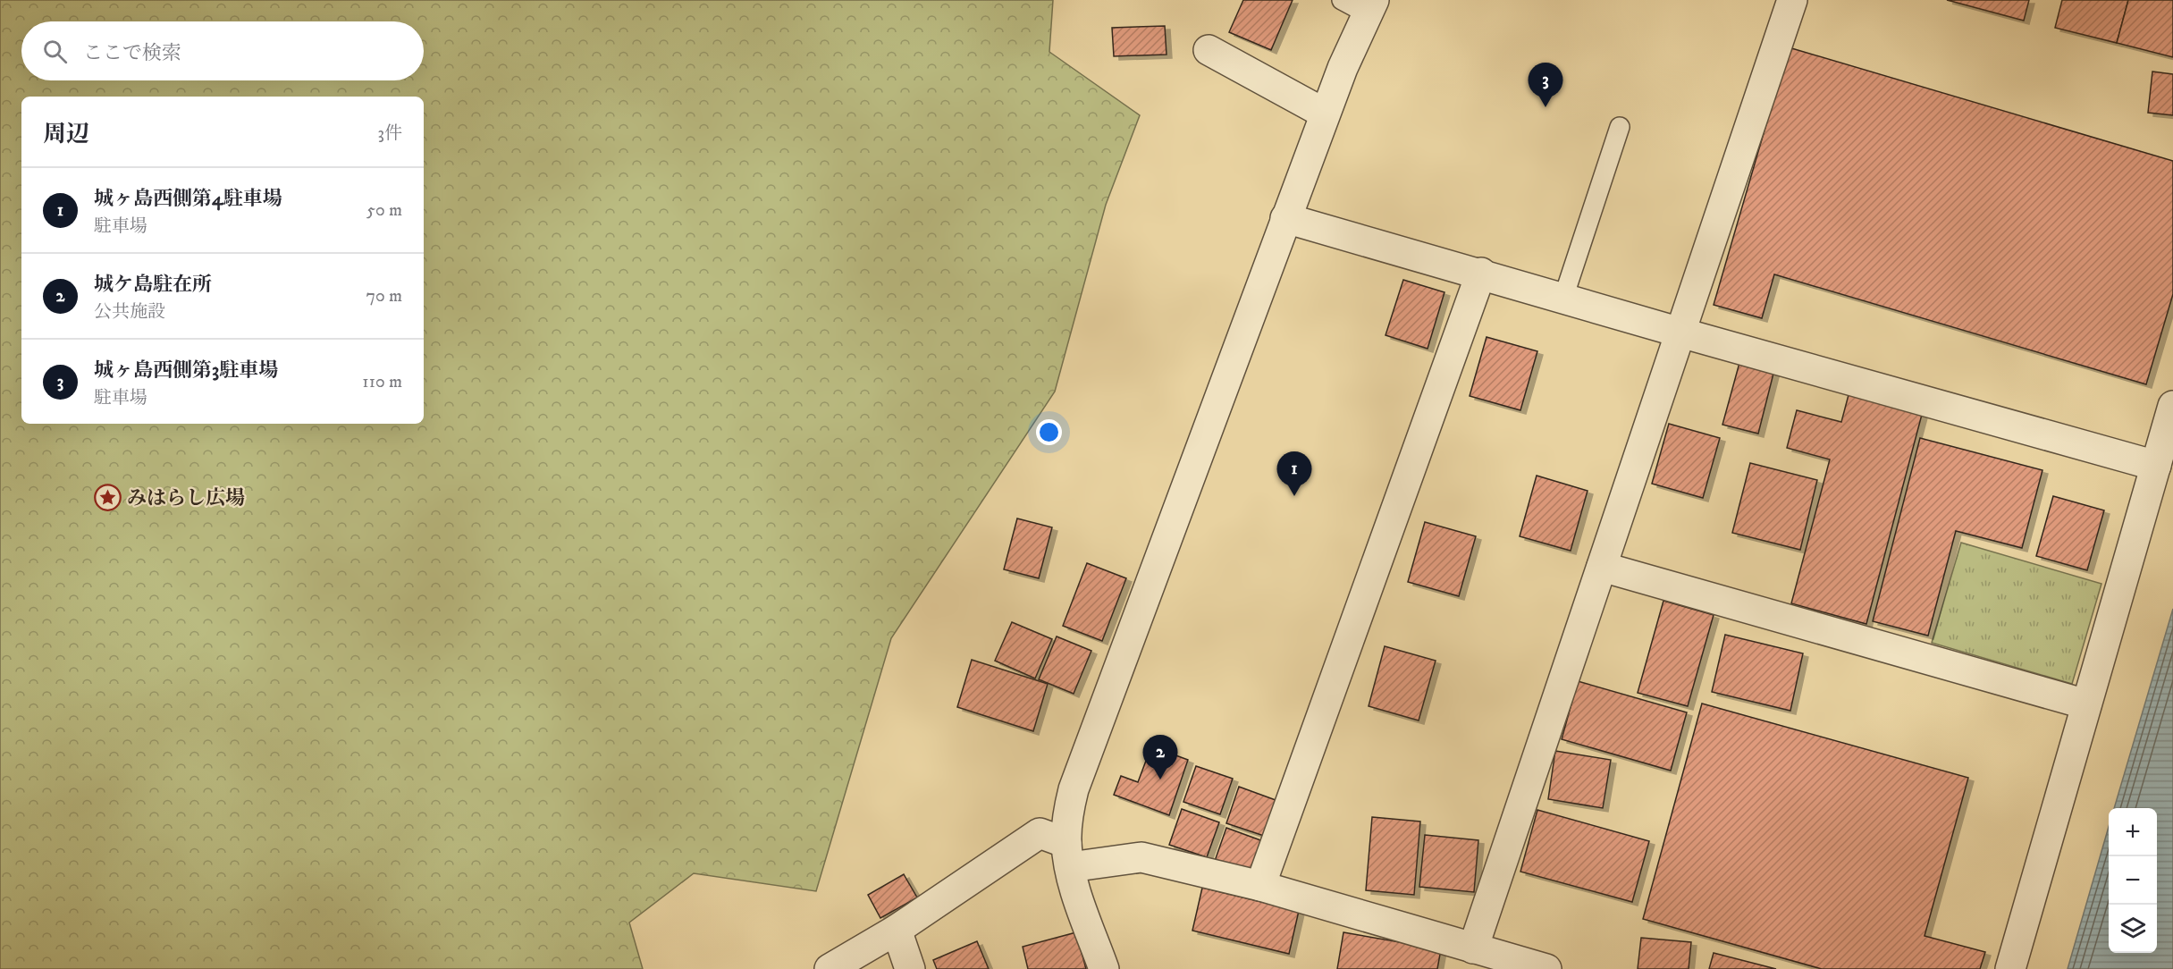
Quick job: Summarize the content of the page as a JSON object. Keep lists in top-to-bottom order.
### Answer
{
  "places": {
    "place": ["みはらし広場"]
  },
  "page": {
    "search": "ここで検索",
    "pins": ["3", "1", "2"],
    "heading": ["周辺", "3件"],
    "list": [
      {
        "mark": "1",
        "name": "城ヶ島西側第4駐車場",
        "note": "駐車場",
        "value": "50 m"
      },
      {
        "mark": "2",
        "name": "城ケ島駐在所",
        "note": "公共施設",
        "value": "70 m"
      },
      {
        "mark": "3",
        "name": "城ヶ島西側第3駐車場",
        "note": "駐車場",
        "value": "110 m"
      }
    ],
    "map_buttons": ["+", "−"]
  }
}
